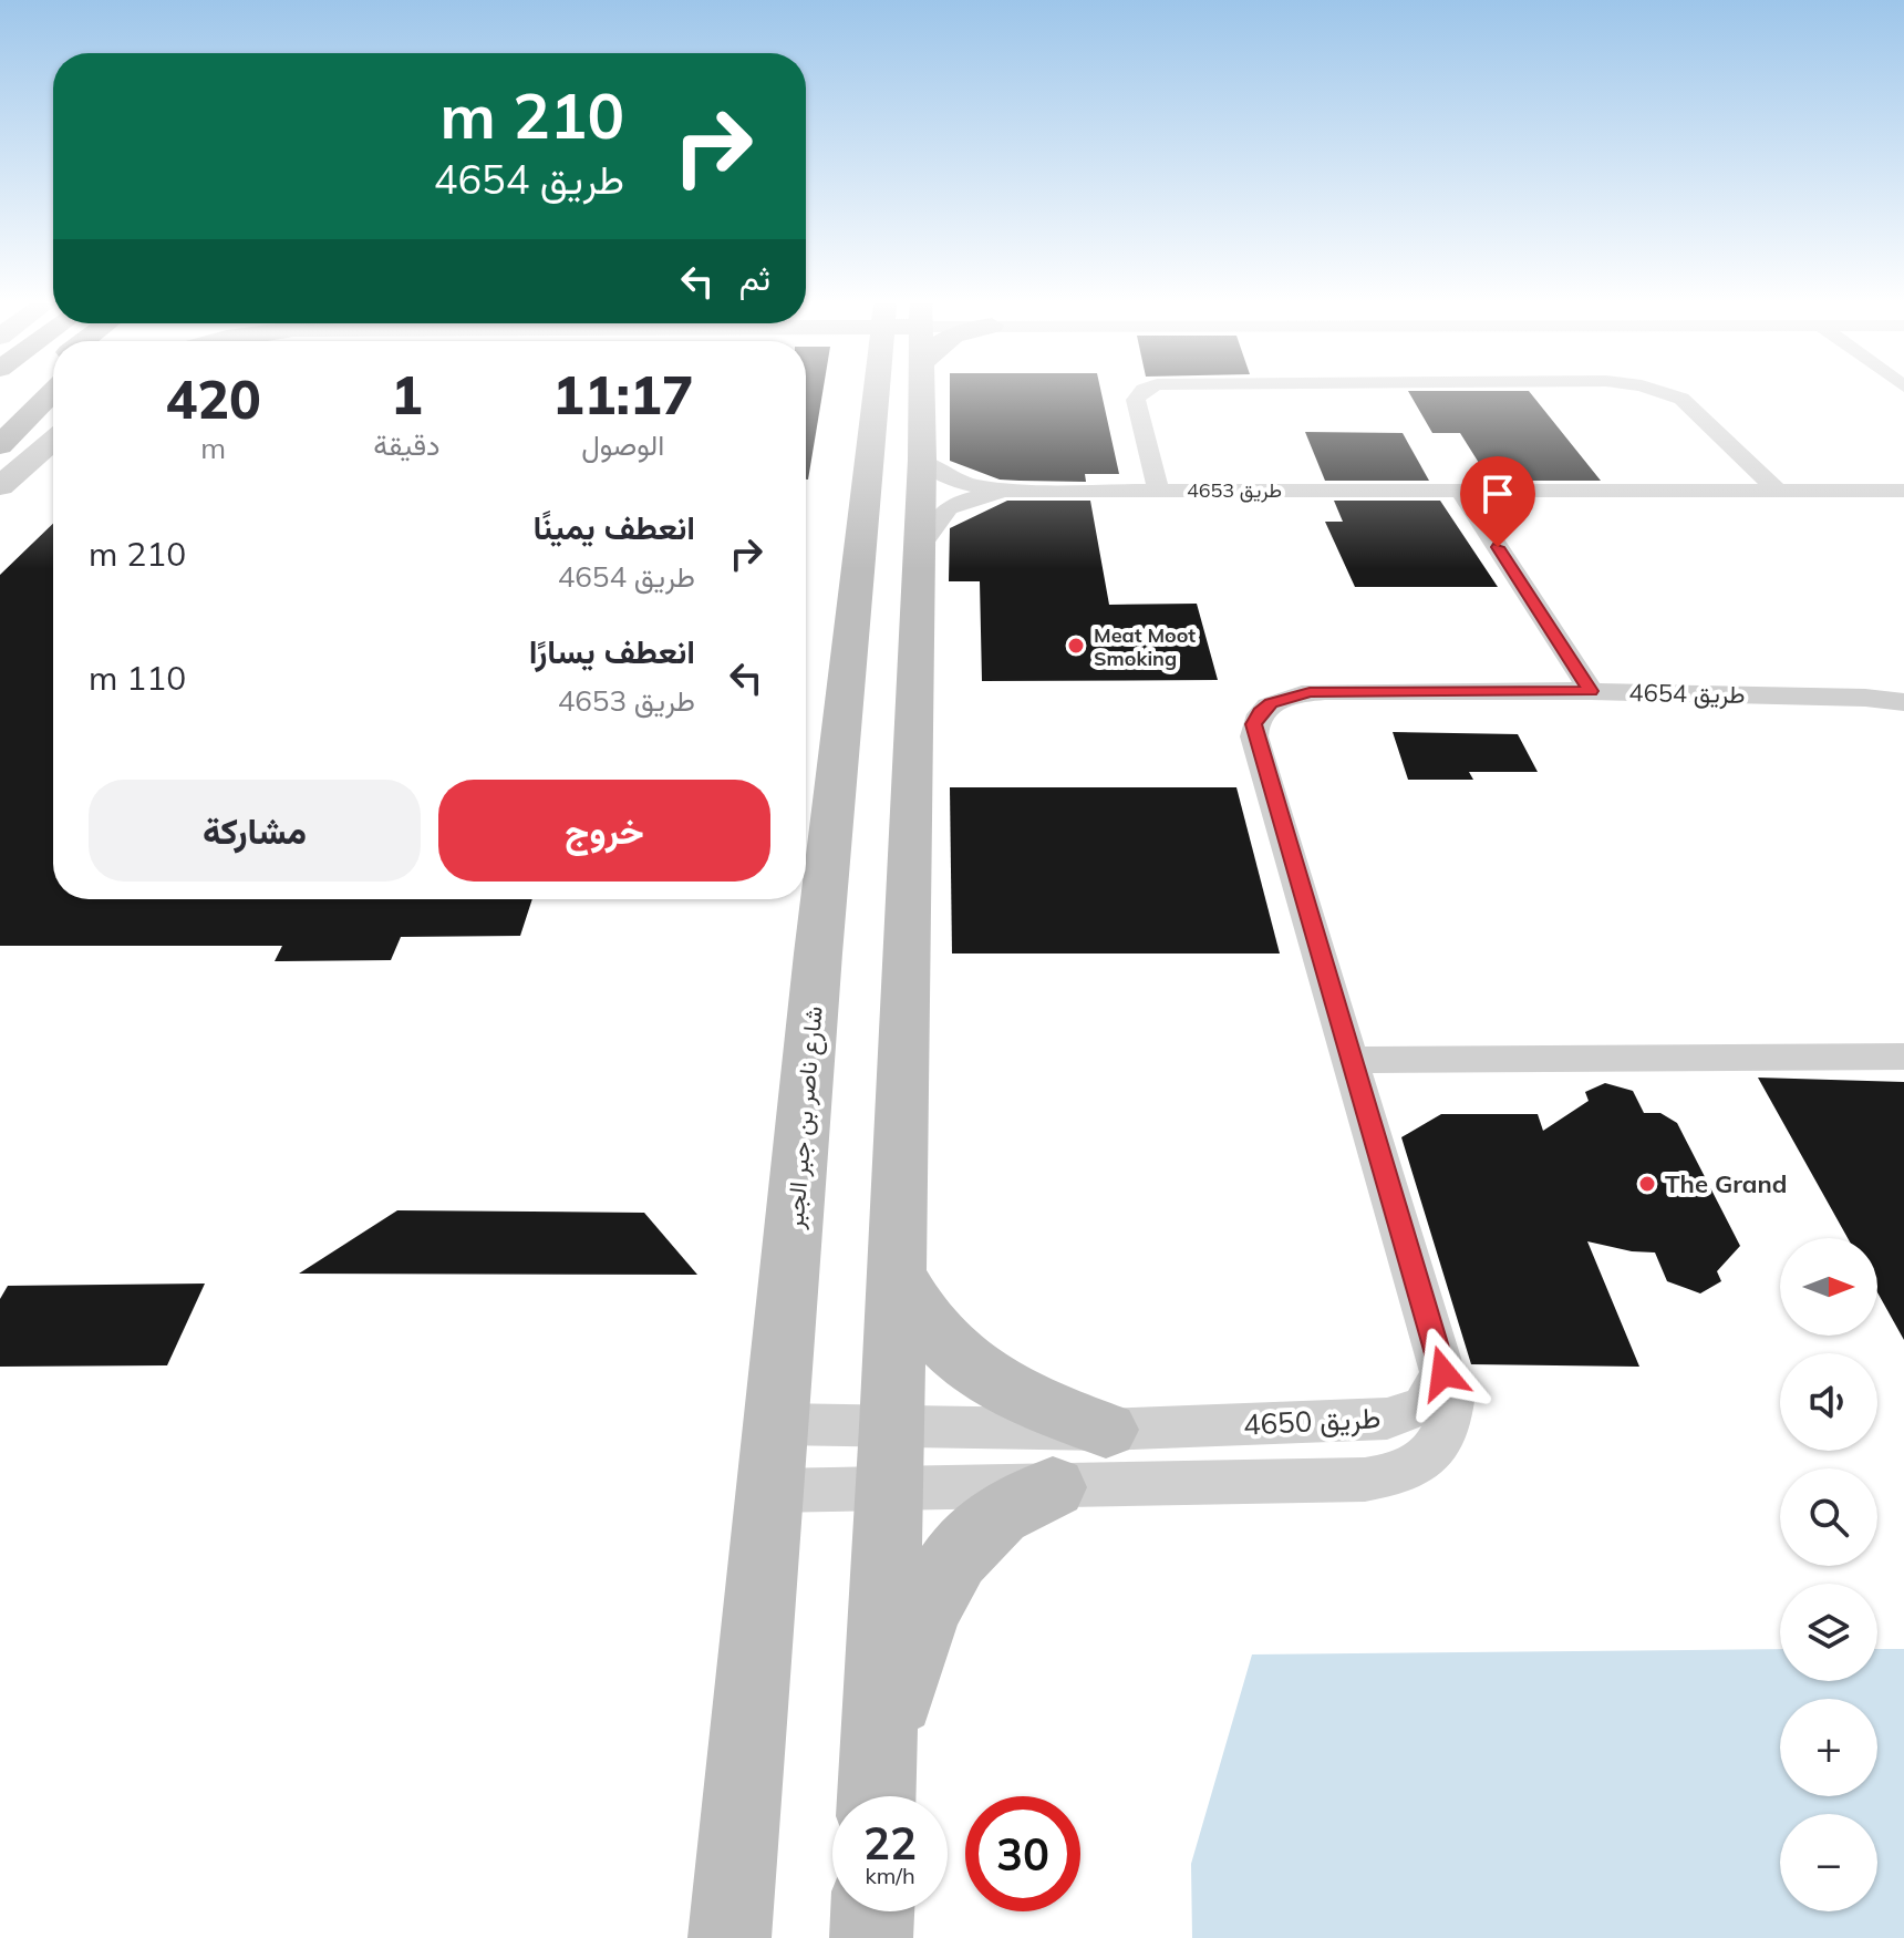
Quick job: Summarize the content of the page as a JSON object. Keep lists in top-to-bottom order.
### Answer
{
  "streets": {
    "main road": ["شارع ناصر بن جبر الجبر"],
    "street": ["طريق 4653", "طريق 4654", "طريق 4650"]
  },
  "crossings": [
    ["طريق 4654", "طريق 4650"],
    ["شارع ناصر بن جبر الجبر", "طريق 4650"]
  ],
  "places": ["Meat Moot Smoking", "The Grand"],
  "north": "right",
  "page": {
    "turn": ["210 m", "طريق 4654"],
    "then": "ثم",
    "eta": [
      "11:17",
      "الوصول",
      "1",
      "دقيقة",
      "420",
      "m"
    ],
    "list": [
      {
        "name": "انعطف يمينًا",
        "note": "طريق 4654",
        "value": "210 m"
      },
      {
        "name": "انعطف يسارًا",
        "note": "طريق 4653",
        "value": "110 m"
      }
    ],
    "buttons": ["خروج", "مشاركة"],
    "map_buttons": ["+", "−"],
    "speed": "22 km/h",
    "limit": "30"
  }
}
